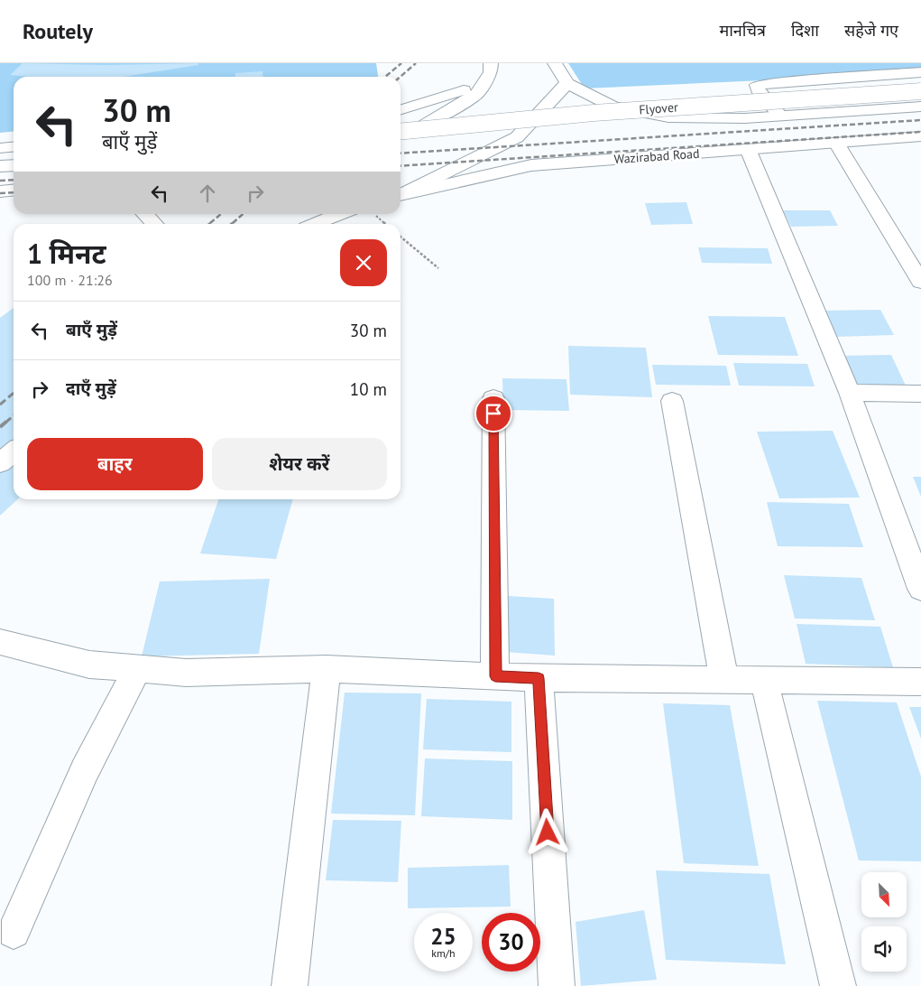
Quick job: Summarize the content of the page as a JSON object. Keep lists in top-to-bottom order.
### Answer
{
  "streets": {
    "main road": ["Flyover", "Wazirabad Road"]
  },
  "north": "bottom right",
  "page": {
    "header": "Routely",
    "nav": ["मानचित्र", "दिशा", "सहेजे गए"],
    "turn": ["30 m", "बाएँ मुड़ें"],
    "heading": ["1 मिनट", "100 m · 21:26"],
    "list": [
      {
        "name": "बाएँ मुड़ें",
        "value": "30 m"
      },
      {
        "name": "दाएँ मुड़ें",
        "value": "10 m"
      }
    ],
    "buttons": ["बाहर", "शेयर करें"],
    "speed": "25 km/h",
    "limit": "30"
  }
}
